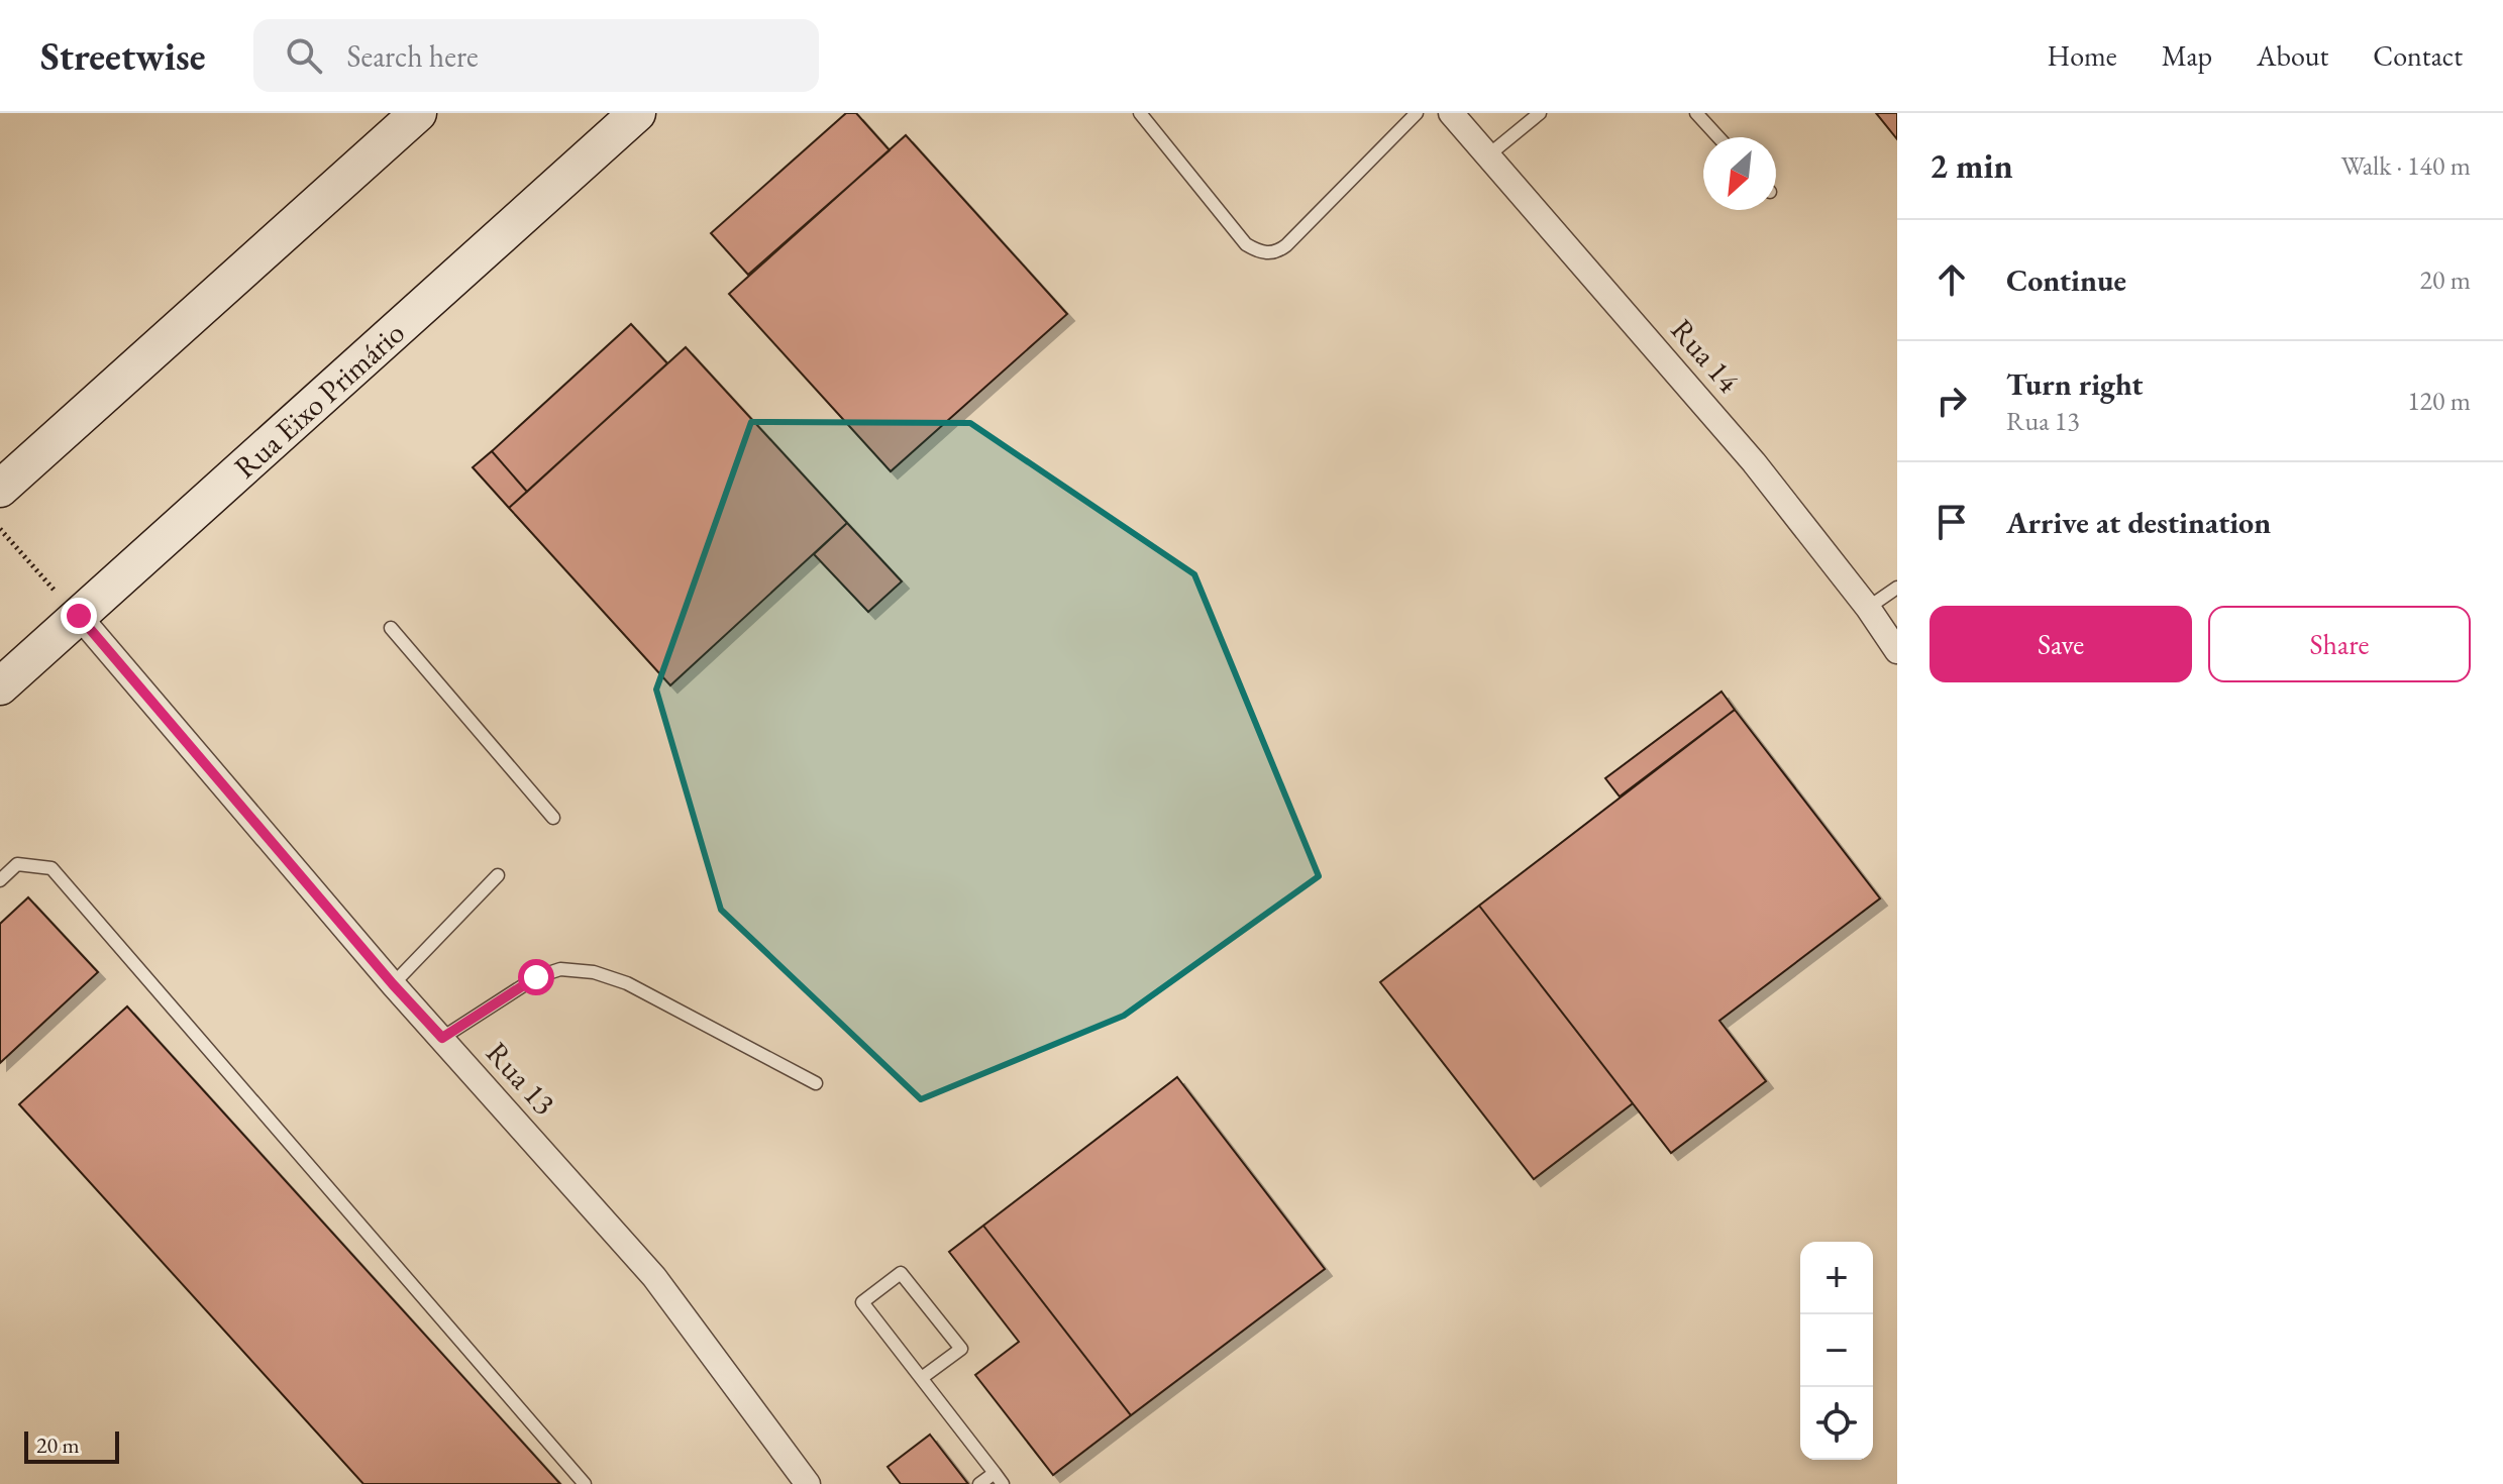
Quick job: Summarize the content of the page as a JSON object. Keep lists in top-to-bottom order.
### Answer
{
  "streets": {
    "street": ["Rua 14", "Rua Eixo Primário", "Rua 13"]
  },
  "crossings": [
    ["Rua Eixo Primário", "Rua 13"]
  ],
  "scale_bar": "20 m",
  "north": "bottom left",
  "page": {
    "header": "Streetwise",
    "search": "Search here",
    "nav": [
      "Home",
      "Map",
      "About",
      "Contact"
    ],
    "heading": ["2 min", "Walk · 140 m"],
    "list": [
      ["Continue", "20 m"],
      ["Turn right", "Rua 13", "120 m"],
      "Arrive at destination"
    ],
    "buttons": ["Save", "Share"],
    "map_buttons": ["+", "−"],
    "scale": "20 m"
  }
}
